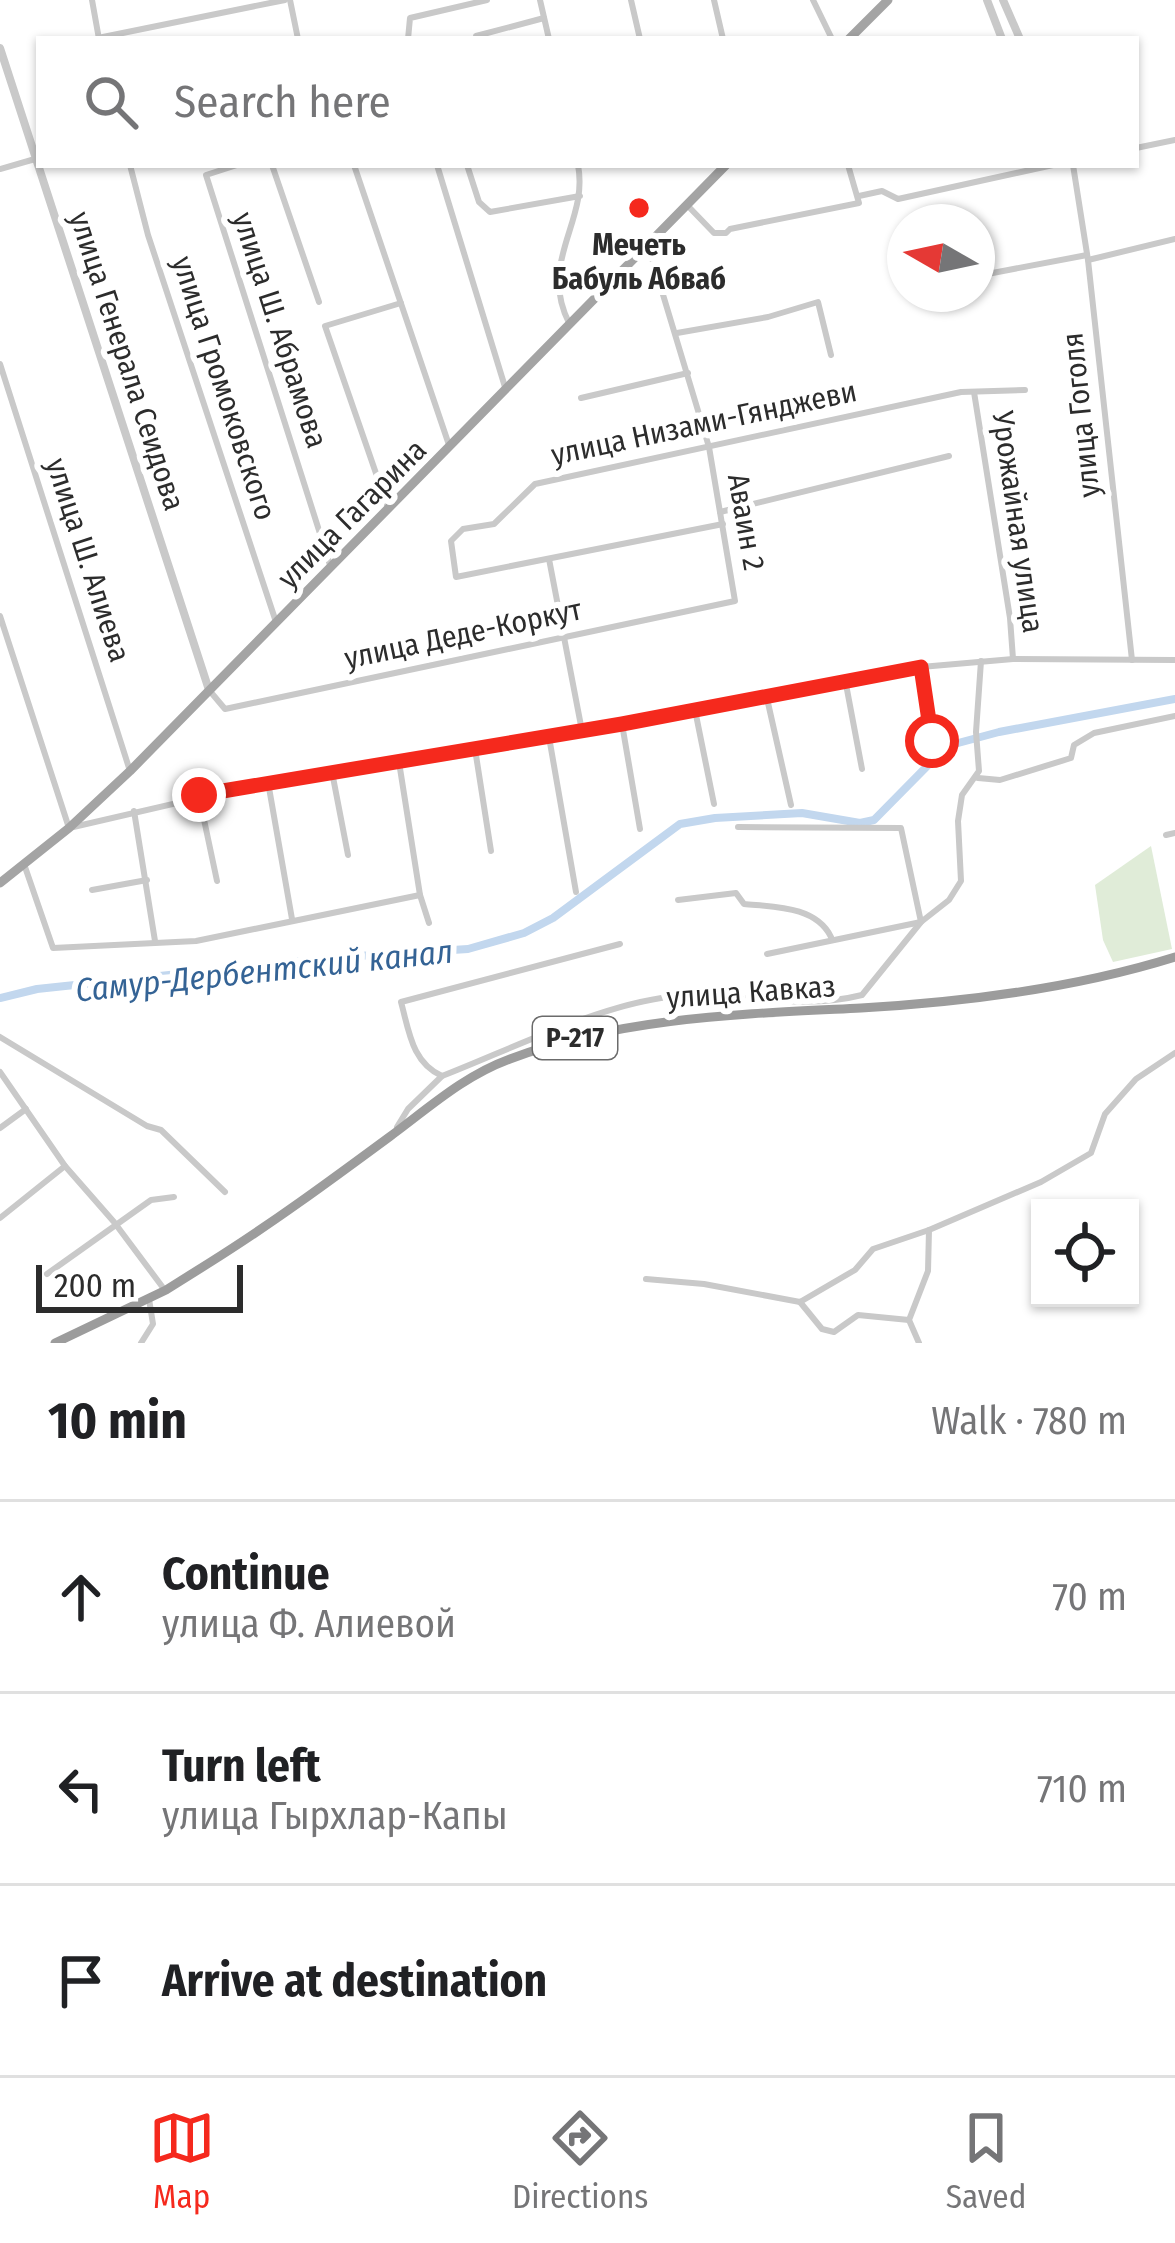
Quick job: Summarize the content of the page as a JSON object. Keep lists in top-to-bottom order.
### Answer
{
  "streets": {
    "highway": ["улица Кавказ", "Р-217"],
    "main road": ["улица Гагарина"],
    "street": [
      "улица Ш. Абрамова",
      "улица Генерала Сеидова",
      "улица Громоковского",
      "улица Гоголя",
      "улица Низами-Гянджеви",
      "Аваин 2",
      "Урожайная улица",
      "улица Ш. Алиева",
      "улица Деде-Коркут"
    ]
  },
  "crossings": [
    ["улица Ш. Абрамова", "улица Гагарина"],
    ["улица Генерала Сеидова", "улица Гагарина"],
    ["улица Генерала Сеидова", "улица Деде-Коркут"],
    ["улица Громоковского", "улица Гагарина"],
    ["улица Низами-Гянджеви", "Аваин 2"],
    ["улица Низами-Гянджеви", "Урожайная улица"],
    ["улица Гагарина", "Аваин 2"],
    ["улица Гагарина", "улица Ш. Алиева"],
    ["улица Гагарина", "улица Деде-Коркут"],
    ["Аваин 2", "улица Деде-Коркут"]
  ],
  "water": ["Самур-Дербентский канал"],
  "places": ["Мечеть Бабуль Абваб"],
  "scale_bar": "200 m",
  "north": "left",
  "page": {
    "search": "Search here",
    "scale": "200 m",
    "heading": ["10 min", "Walk · 780 m"],
    "list": [
      ["Continue", "улица Ф. Алиевой", "70 m"],
      ["Turn left", "улица Гырхлар-Капы", "710 m"],
      "Arrive at destination"
    ],
    "nav": ["Map", "Directions", "Saved"]
  }
}
